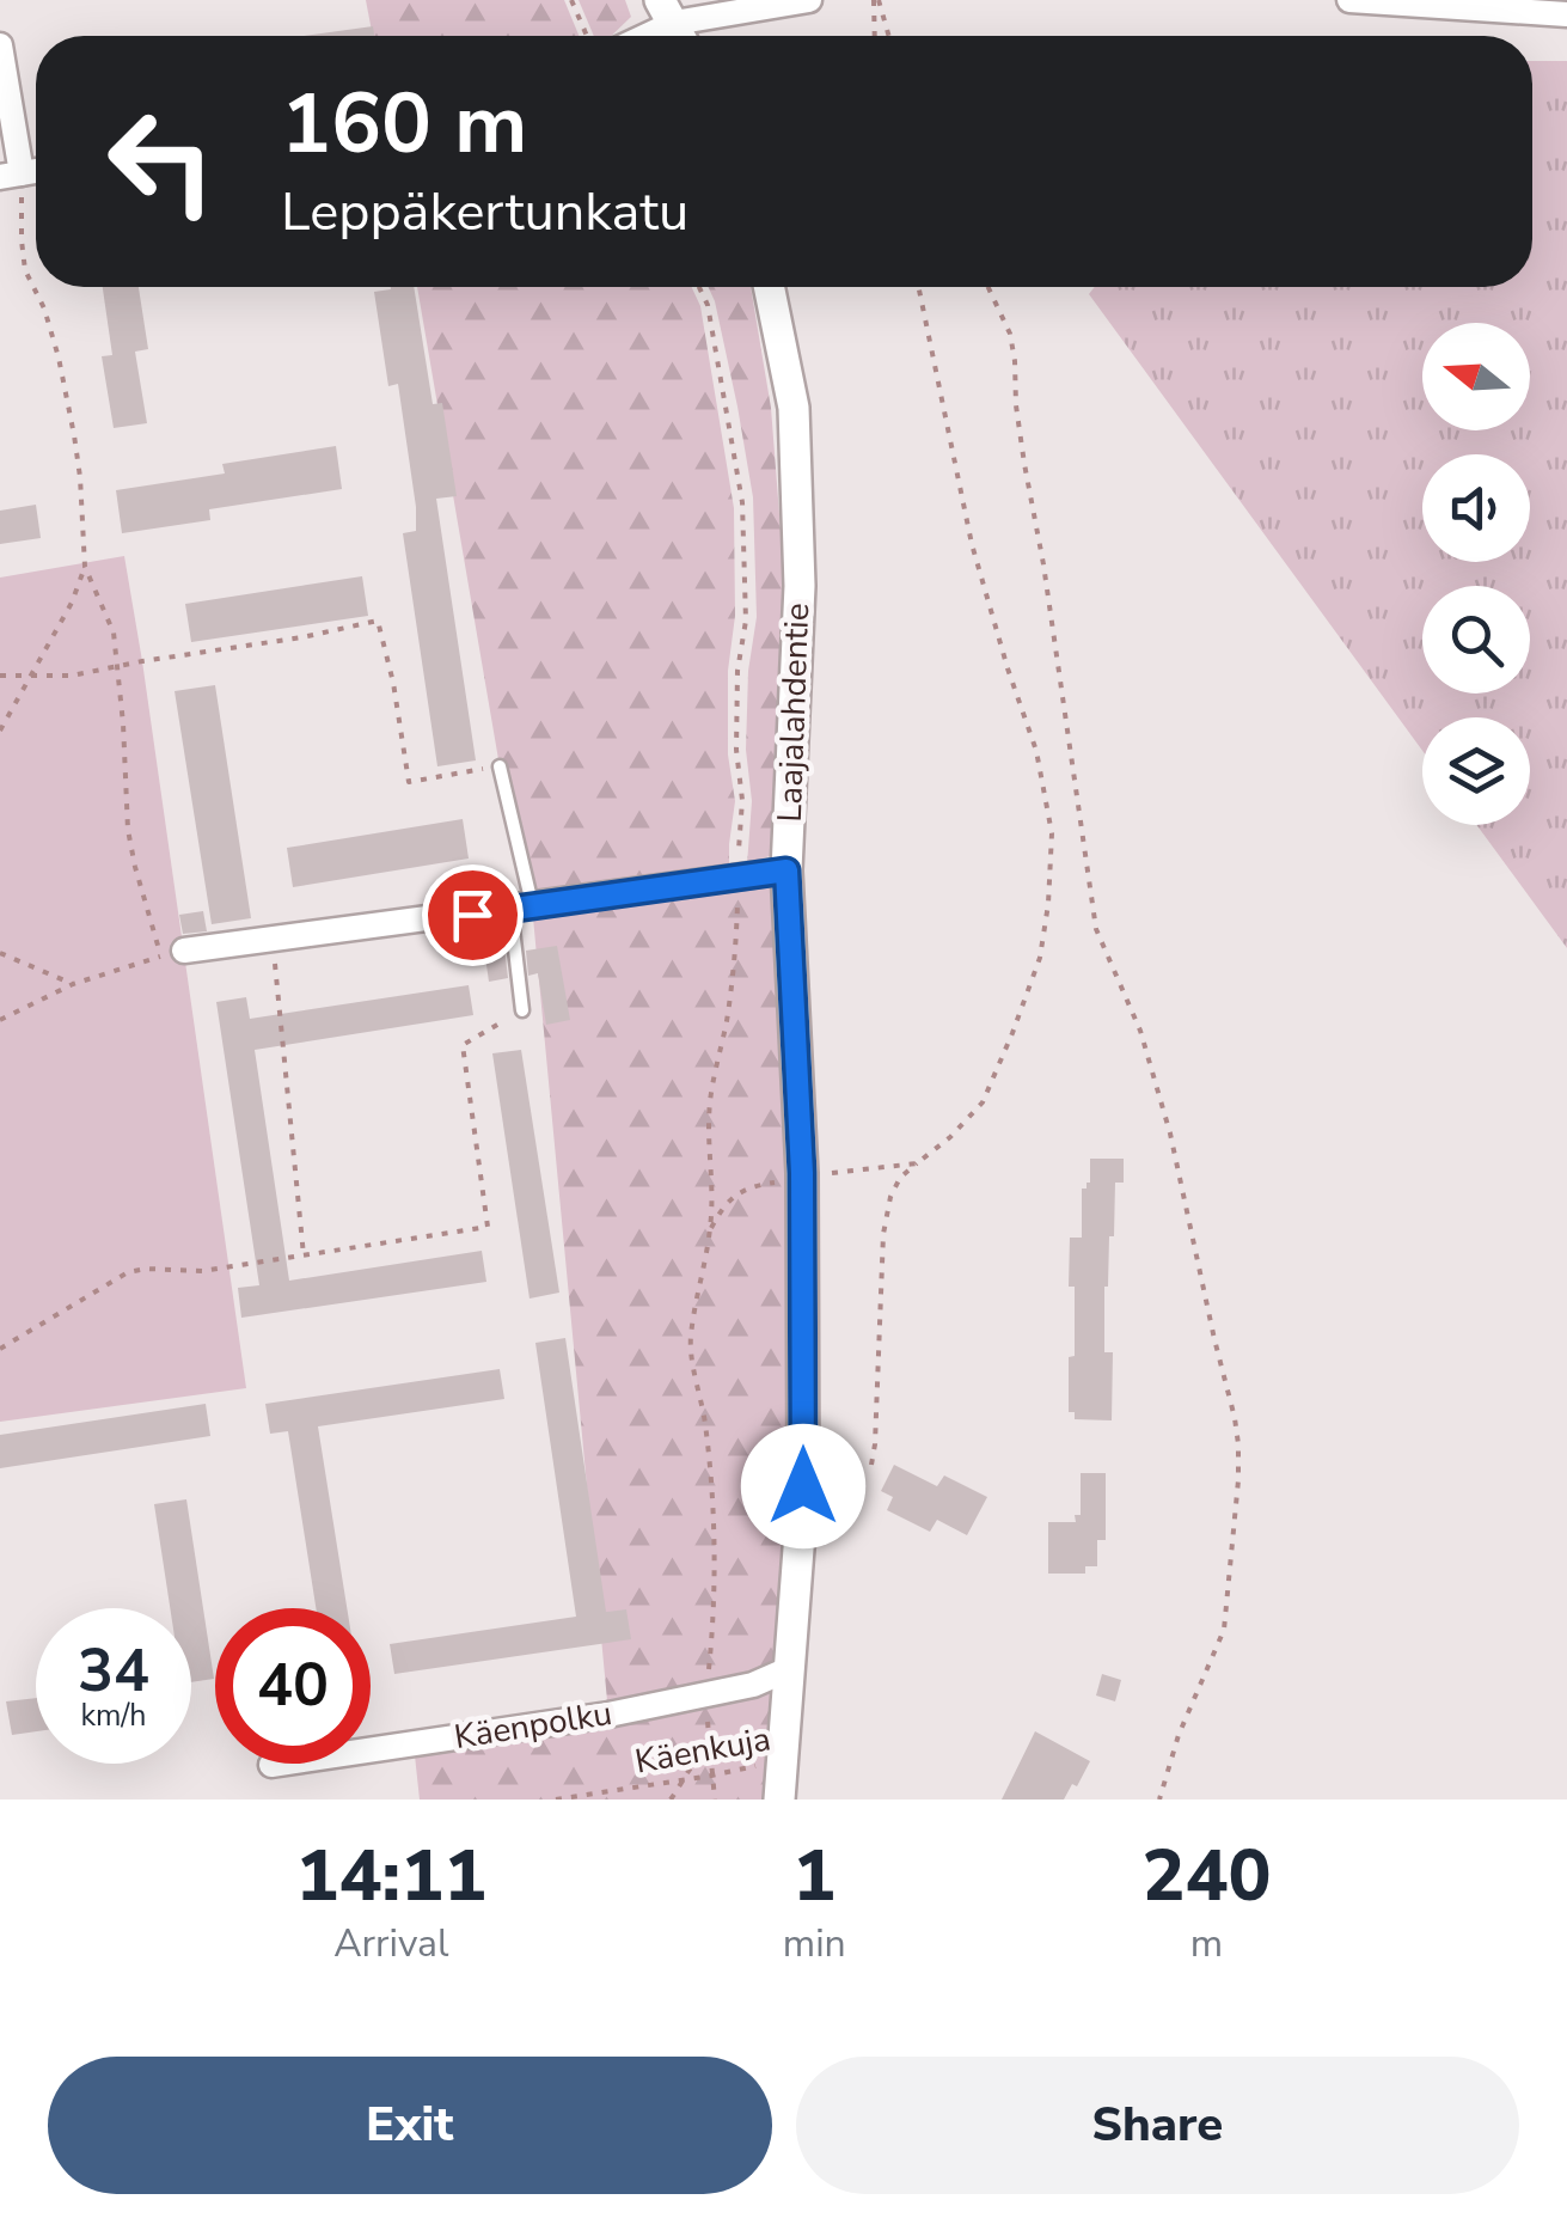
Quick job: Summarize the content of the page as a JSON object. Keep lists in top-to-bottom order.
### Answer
{
  "streets": {
    "street": ["Laajalahdentie", "Käenpolku"],
    "path": ["Käenkuja"]
  },
  "crossings": [
    ["Laajalahdentie", "Käenpolku"],
    ["Laajalahdentie", "Käenkuja"]
  ],
  "north": "left",
  "page": {
    "turn": ["160 m", "Leppäkertunkatu"],
    "speed": "34 km/h",
    "limit": "40",
    "eta": [
      "14:11",
      "Arrival",
      "1",
      "min",
      "240",
      "m"
    ],
    "buttons": ["Exit", "Share"]
  }
}
